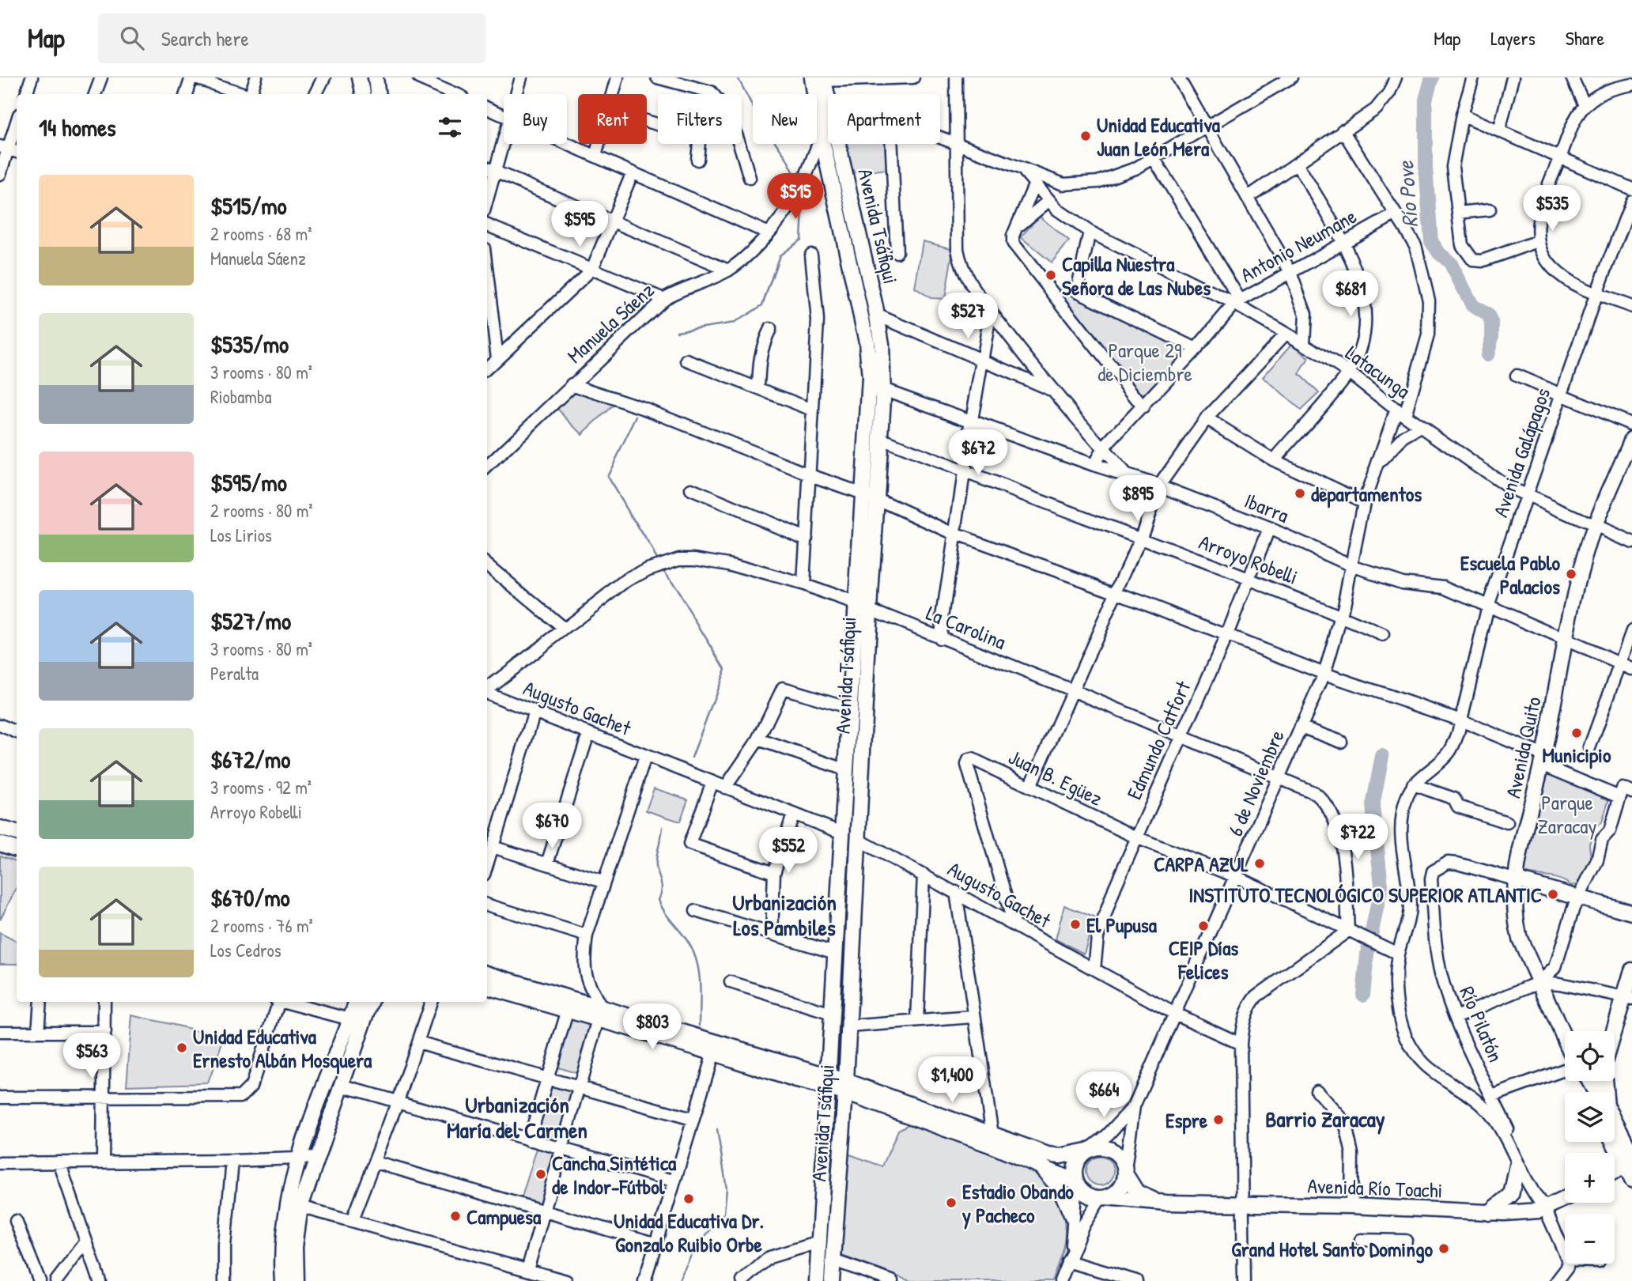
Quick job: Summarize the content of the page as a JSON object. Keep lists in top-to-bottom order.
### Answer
{
  "streets": {
    "main road": ["Avenida Tsáfiqui", "Avenida Quito", "Avenida Río Toachi"],
    "street": [
      "Antonio Neumane",
      "Manuela Sáenz",
      "Latacunga",
      "Avenida Galápagos",
      "Ibarra",
      "Arroyo Robelli",
      "La Carolina",
      "Augusto Gachet",
      "Edmundo Catfort",
      "Juan B. Egüez",
      "6 de Noviembre",
      "Río Pilatón"
    ]
  },
  "crossings": [
    ["Avenida Tsáfiqui", "Manuela Sáenz"],
    ["Avenida Tsáfiqui", "Ibarra"],
    ["Avenida Tsáfiqui", "Arroyo Robelli"],
    ["Avenida Tsáfiqui", "La Carolina"],
    ["Avenida Tsáfiqui", "Augusto Gachet"],
    ["Antonio Neumane", "Latacunga"],
    ["Antonio Neumane", "Ibarra"],
    ["Antonio Neumane", "6 de Noviembre"],
    ["Latacunga", "Avenida Galápagos"],
    ["Latacunga", "Avenida Quito"],
    ["Latacunga", "6 de Noviembre"],
    ["Avenida Galápagos", "Ibarra"],
    ["Ibarra", "Edmundo Catfort"],
    ["Ibarra", "Avenida Quito"],
    ["Ibarra", "6 de Noviembre"],
    ["Arroyo Robelli", "Edmundo Catfort"],
    ["Arroyo Robelli", "6 de Noviembre"],
    ["La Carolina", "Edmundo Catfort"],
    ["La Carolina", "Juan B. Egüez"],
    ["La Carolina", "6 de Noviembre"],
    ["Augusto Gachet", "Edmundo Catfort"],
    ["Augusto Gachet", "Juan B. Egüez"],
    ["Augusto Gachet", "6 de Noviembre"],
    ["Edmundo Catfort", "Juan B. Egüez"],
    ["Avenida Quito", "Río Pilatón"],
    ["Juan B. Egüez", "6 de Noviembre"],
    ["6 de Noviembre", "Avenida Río Toachi"],
    ["Río Pilatón", "Avenida Río Toachi"]
  ],
  "districts": ["Urbanización Los Pambiles", "Urbanización María del Carmen", "Barrio Zaracay"],
  "water": ["Río Pove"],
  "parks": ["Parque 29 de Diciembre", "Parque Zaracay"],
  "places": [
    "Unidad Educativa Juan León Mera",
    "Capilla Nuestra Señora de Las Nubes",
    "departamentos",
    "Escuela Pablo Palacios",
    "Municipio",
    "CARPA AZUL",
    "INSTITUTO TECNOLÓGICO SUPERIOR ATLANTIC",
    "El Pupusa",
    "CEIP Días Felices",
    "Unidad Educativa Ernesto Albán Mosquera",
    "Espre",
    "Cancha Sintética de Indor-Fútbol",
    "Unidad Educativa Dr. Gonzalo Ruibio Orbe",
    "Estadio Obando y Pacheco",
    "Campuesa",
    "Grand Hotel Santo Domingo"
  ],
  "page": {
    "header": "Map",
    "search": "Search here",
    "nav": ["Map", "Layers", "Share"],
    "chip": [
      "Buy",
      "Rent",
      "Filters",
      "New",
      "Apartment"
    ],
    "heading": "14 homes",
    "list": [
      {
        "name": "$515/mo",
        "note": "2 rooms · 68 m² · Manuela Sáenz"
      },
      {
        "name": "$535/mo",
        "note": "3 rooms · 80 m² · Riobamba"
      },
      {
        "name": "$595/mo",
        "note": "2 rooms · 80 m² · Los Lirios"
      },
      {
        "name": "$527/mo",
        "note": "3 rooms · 80 m² · Peralta"
      },
      {
        "name": "$672/mo",
        "note": "3 rooms · 92 m² · Arroyo Robelli"
      },
      {
        "name": "$670/mo",
        "note": "2 rooms · 76 m² · Los Cedros"
      }
    ],
    "price": [
      "$515",
      "$535",
      "$595",
      "$681",
      "$527",
      "$672",
      "$895",
      "$670",
      "$722",
      "$552",
      "$803",
      "$563",
      "$1,400",
      "$664"
    ],
    "map_buttons": ["+", "−"]
  }
}
